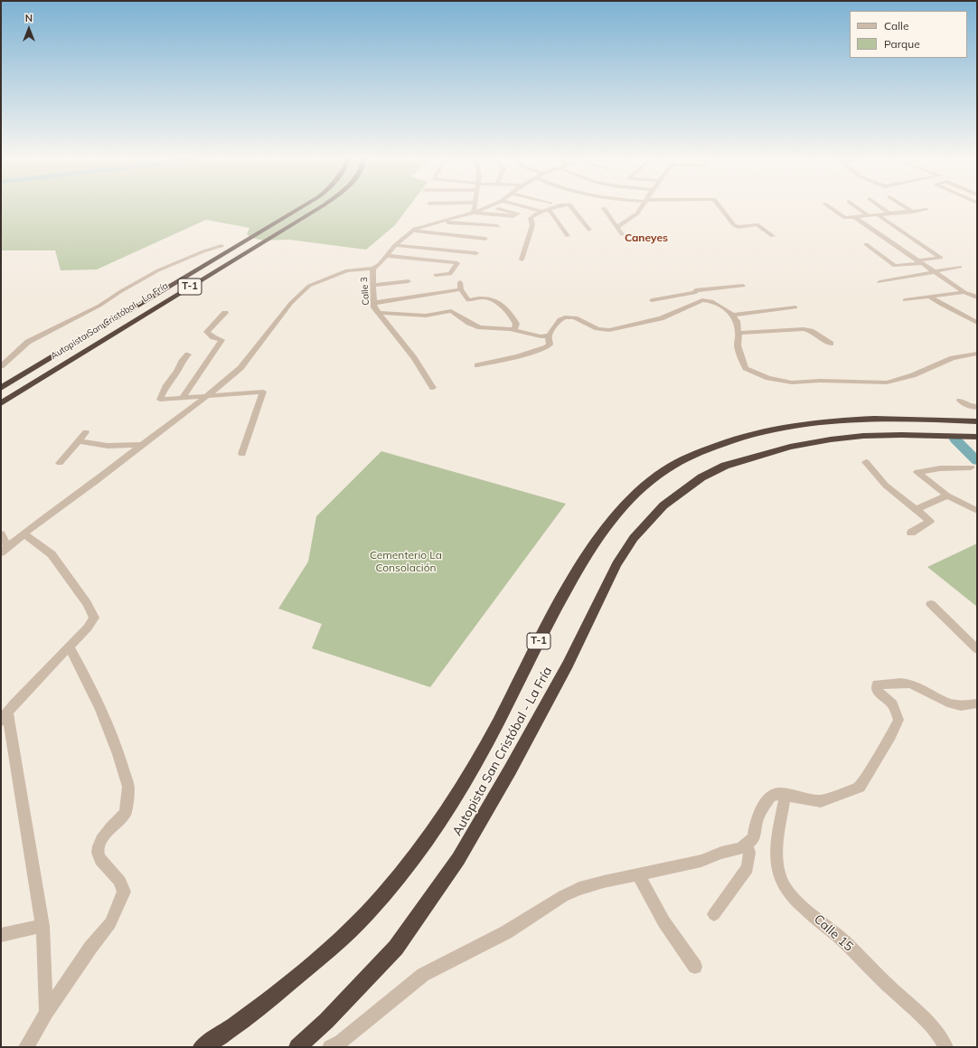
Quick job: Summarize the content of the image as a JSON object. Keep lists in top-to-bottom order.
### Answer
{
  "streets": {
    "highway": ["T-1", "Autopista San Cristóbal - La Fría"],
    "street": ["Calle 3", "Calle 15"]
  },
  "districts": ["Caneyes"],
  "parks": ["Cementerio La Consolación"],
  "legend": ["Calle", "Parque"],
  "north": "top"
}
